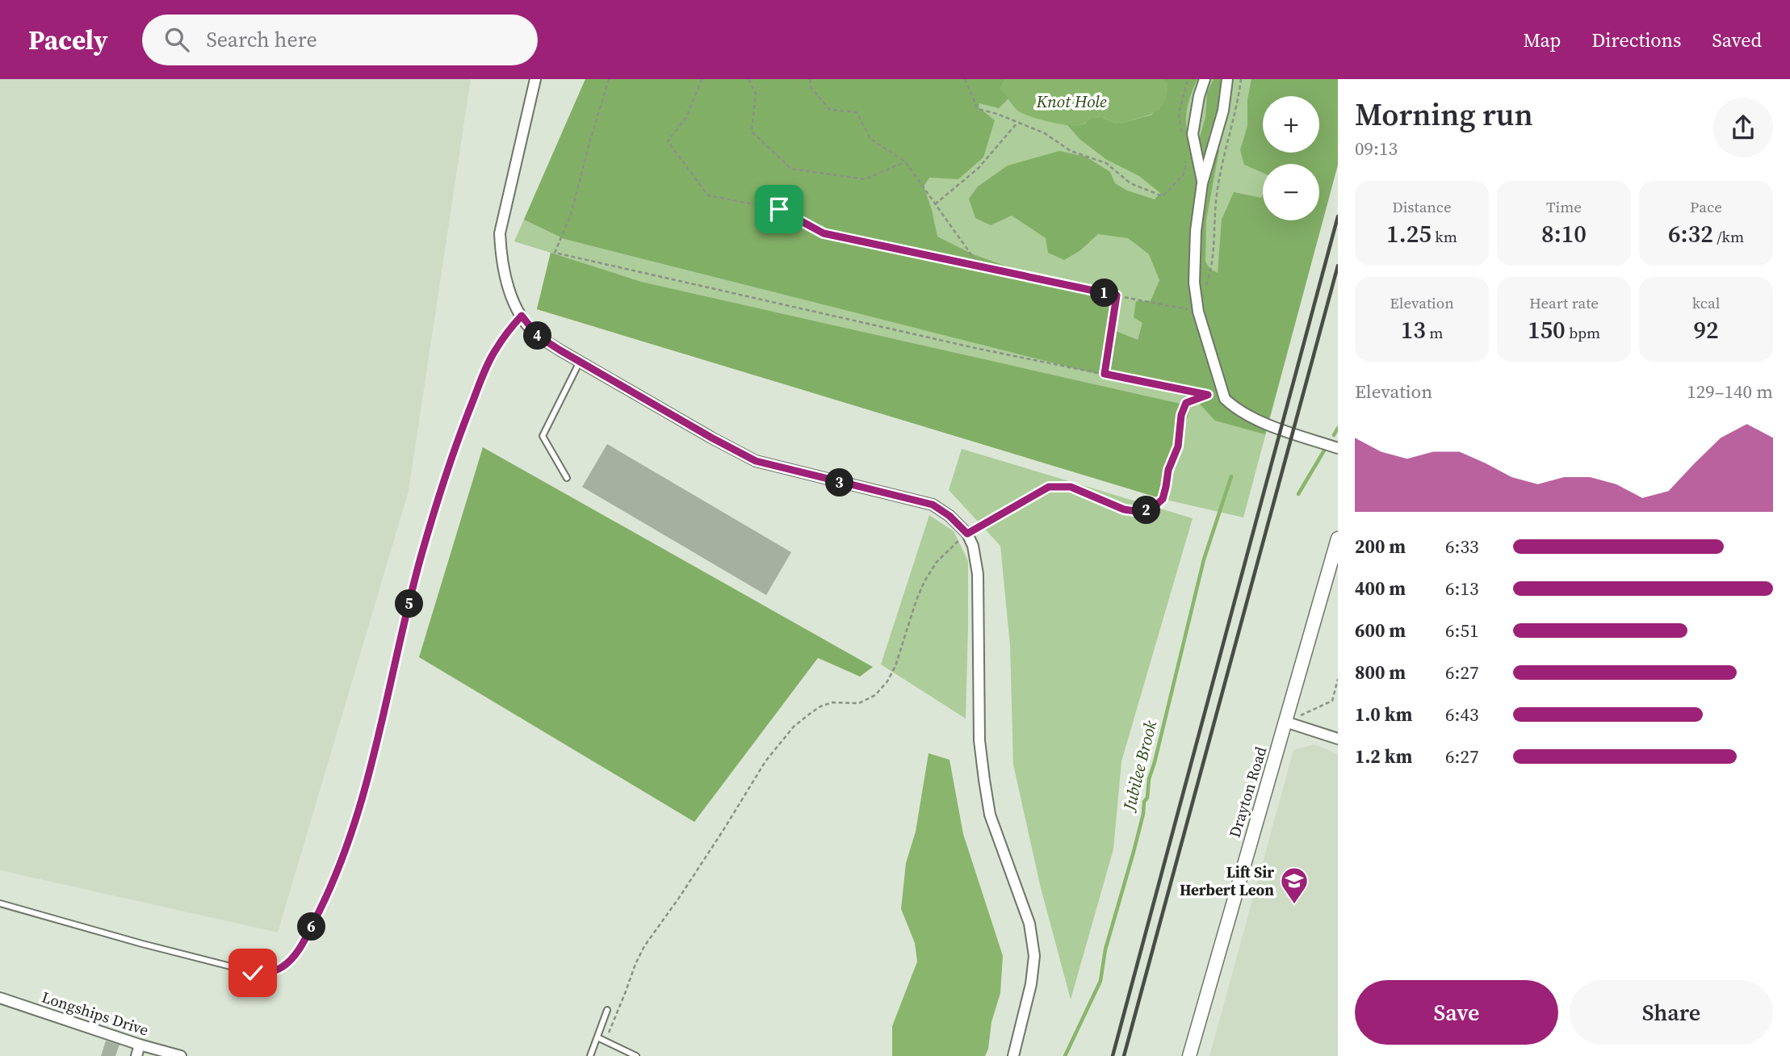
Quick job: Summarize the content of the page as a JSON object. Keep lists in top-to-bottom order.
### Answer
{
  "streets": {
    "street": ["Drayton Road", "Longships Drive"]
  },
  "water": ["Knot Hole", "Jubilee Brook"],
  "places": {
    "school or university": ["Lift Sir Herbert Leon"]
  },
  "page": {
    "header": "Pacely",
    "search": "Search here",
    "nav": ["Map", "Directions", "Saved"],
    "heading": ["Morning run", "09:13"],
    "map_buttons": ["+", "−"],
    "stats": [
      ["Distance", "1.25 km"],
      ["Time", "8:10"],
      ["Pace", "6:32 /km"],
      ["Elevation", "13 m"],
      ["Heart rate", "150 bpm"],
      ["kcal", "92"]
    ],
    "pins": [
      "1",
      "4",
      "3",
      "2",
      "5",
      "6"
    ],
    "chart": ["Elevation", "129–140 m"],
    "list": [
      {
        "name": "200 m",
        "note": "6:33"
      },
      {
        "name": "400 m",
        "note": "6:13"
      },
      {
        "name": "600 m",
        "note": "6:51"
      },
      {
        "name": "800 m",
        "note": "6:27"
      },
      {
        "name": "1.0 km",
        "note": "6:43"
      },
      {
        "name": "1.2 km",
        "note": "6:27"
      }
    ],
    "buttons": ["Save", "Share"]
  }
}
